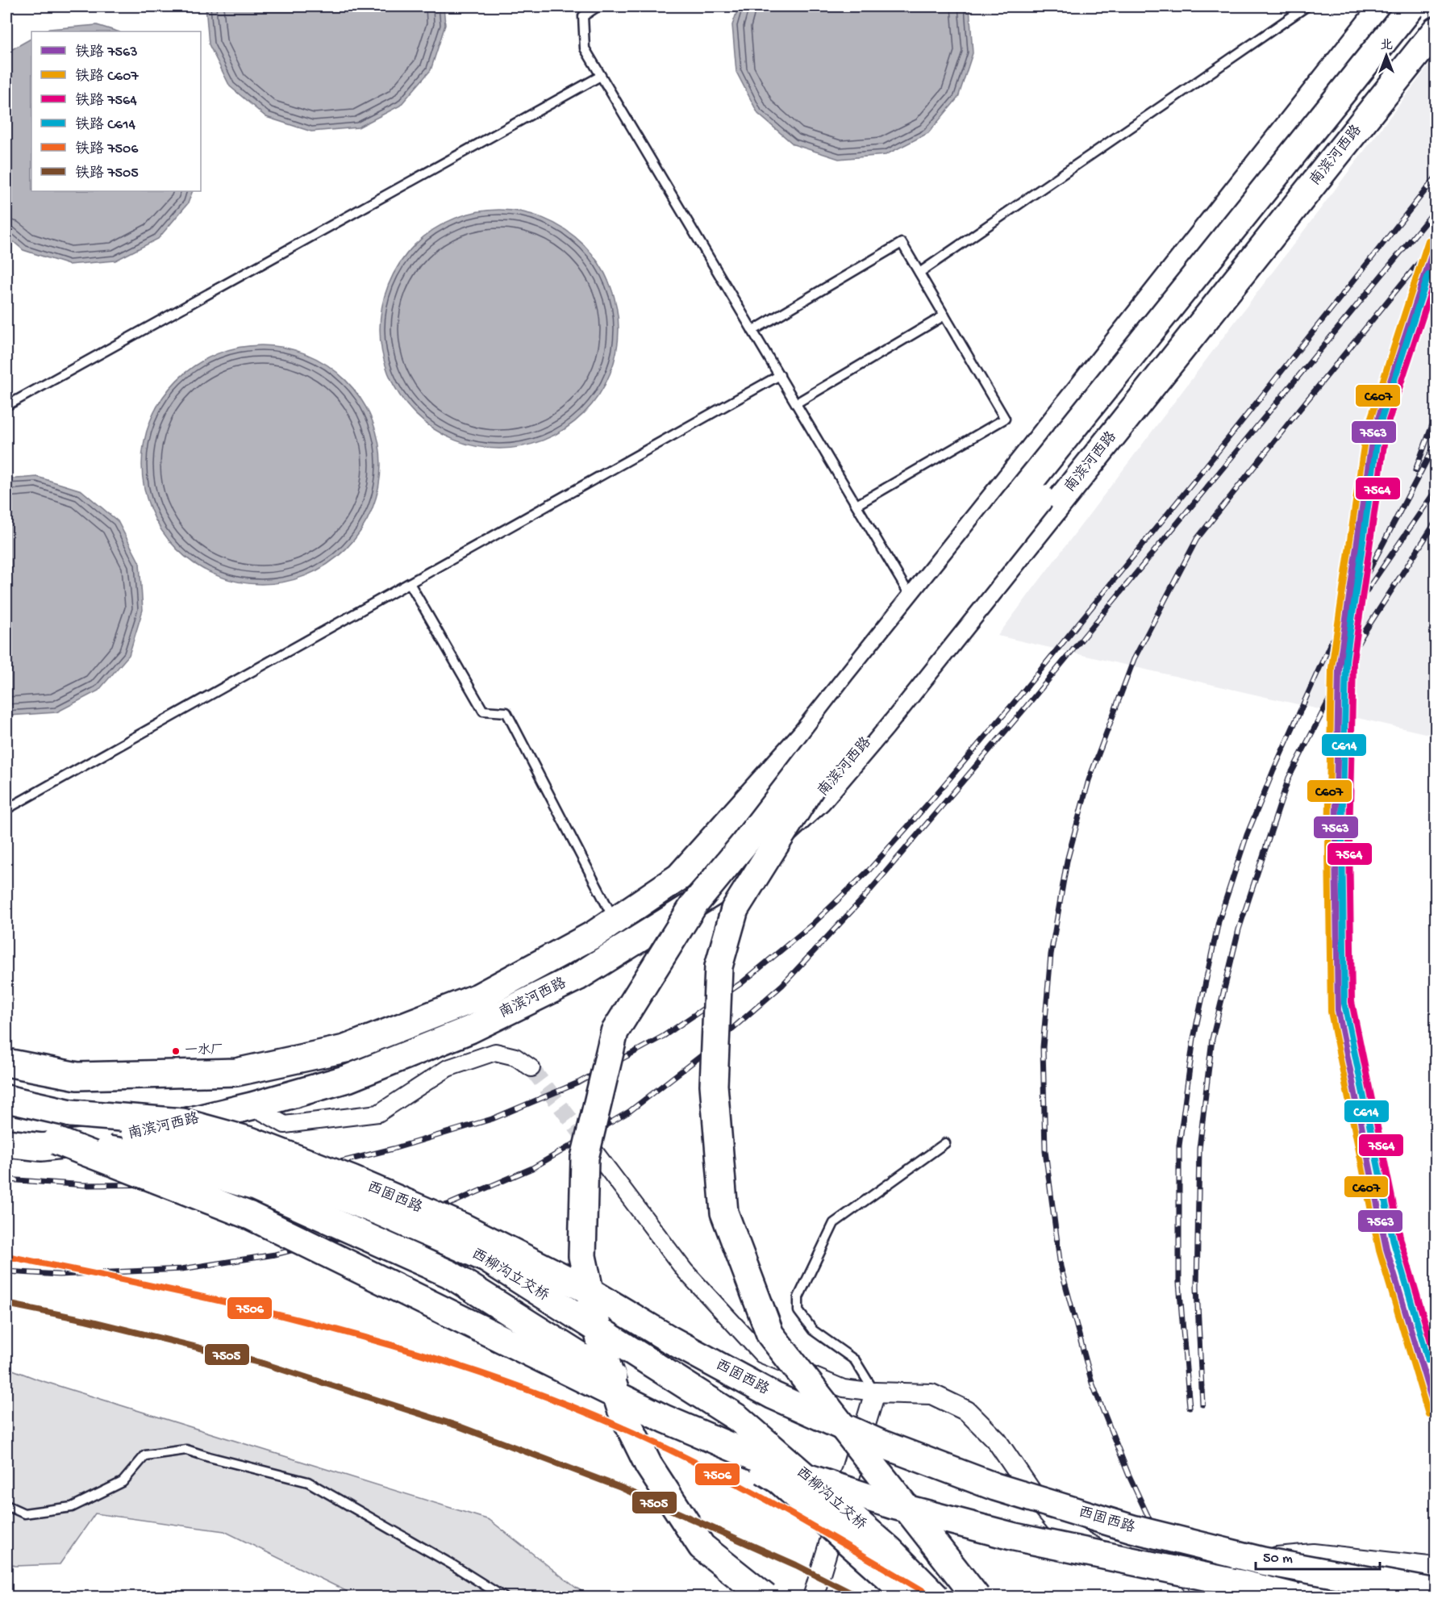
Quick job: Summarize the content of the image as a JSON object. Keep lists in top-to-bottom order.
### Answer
{
  "streets": {
    "highway": ["南滨河西路", "西固西路", "西柳沟立交桥"]
  },
  "crossings": [
    ["西固西路", "西柳沟立交桥"]
  ],
  "places": ["一水厂"],
  "lines": [
    "rail line C607",
    "rail line 7563",
    "rail line C614",
    "rail line 7564",
    "rail line 7506",
    "rail line 7505"
  ],
  "legend": [
    "铁路 7563",
    "铁路 C607",
    "铁路 7564",
    "铁路 C614",
    "铁路 7506",
    "铁路 7505"
  ],
  "scale_bar": "50 m",
  "north": "top"
}
